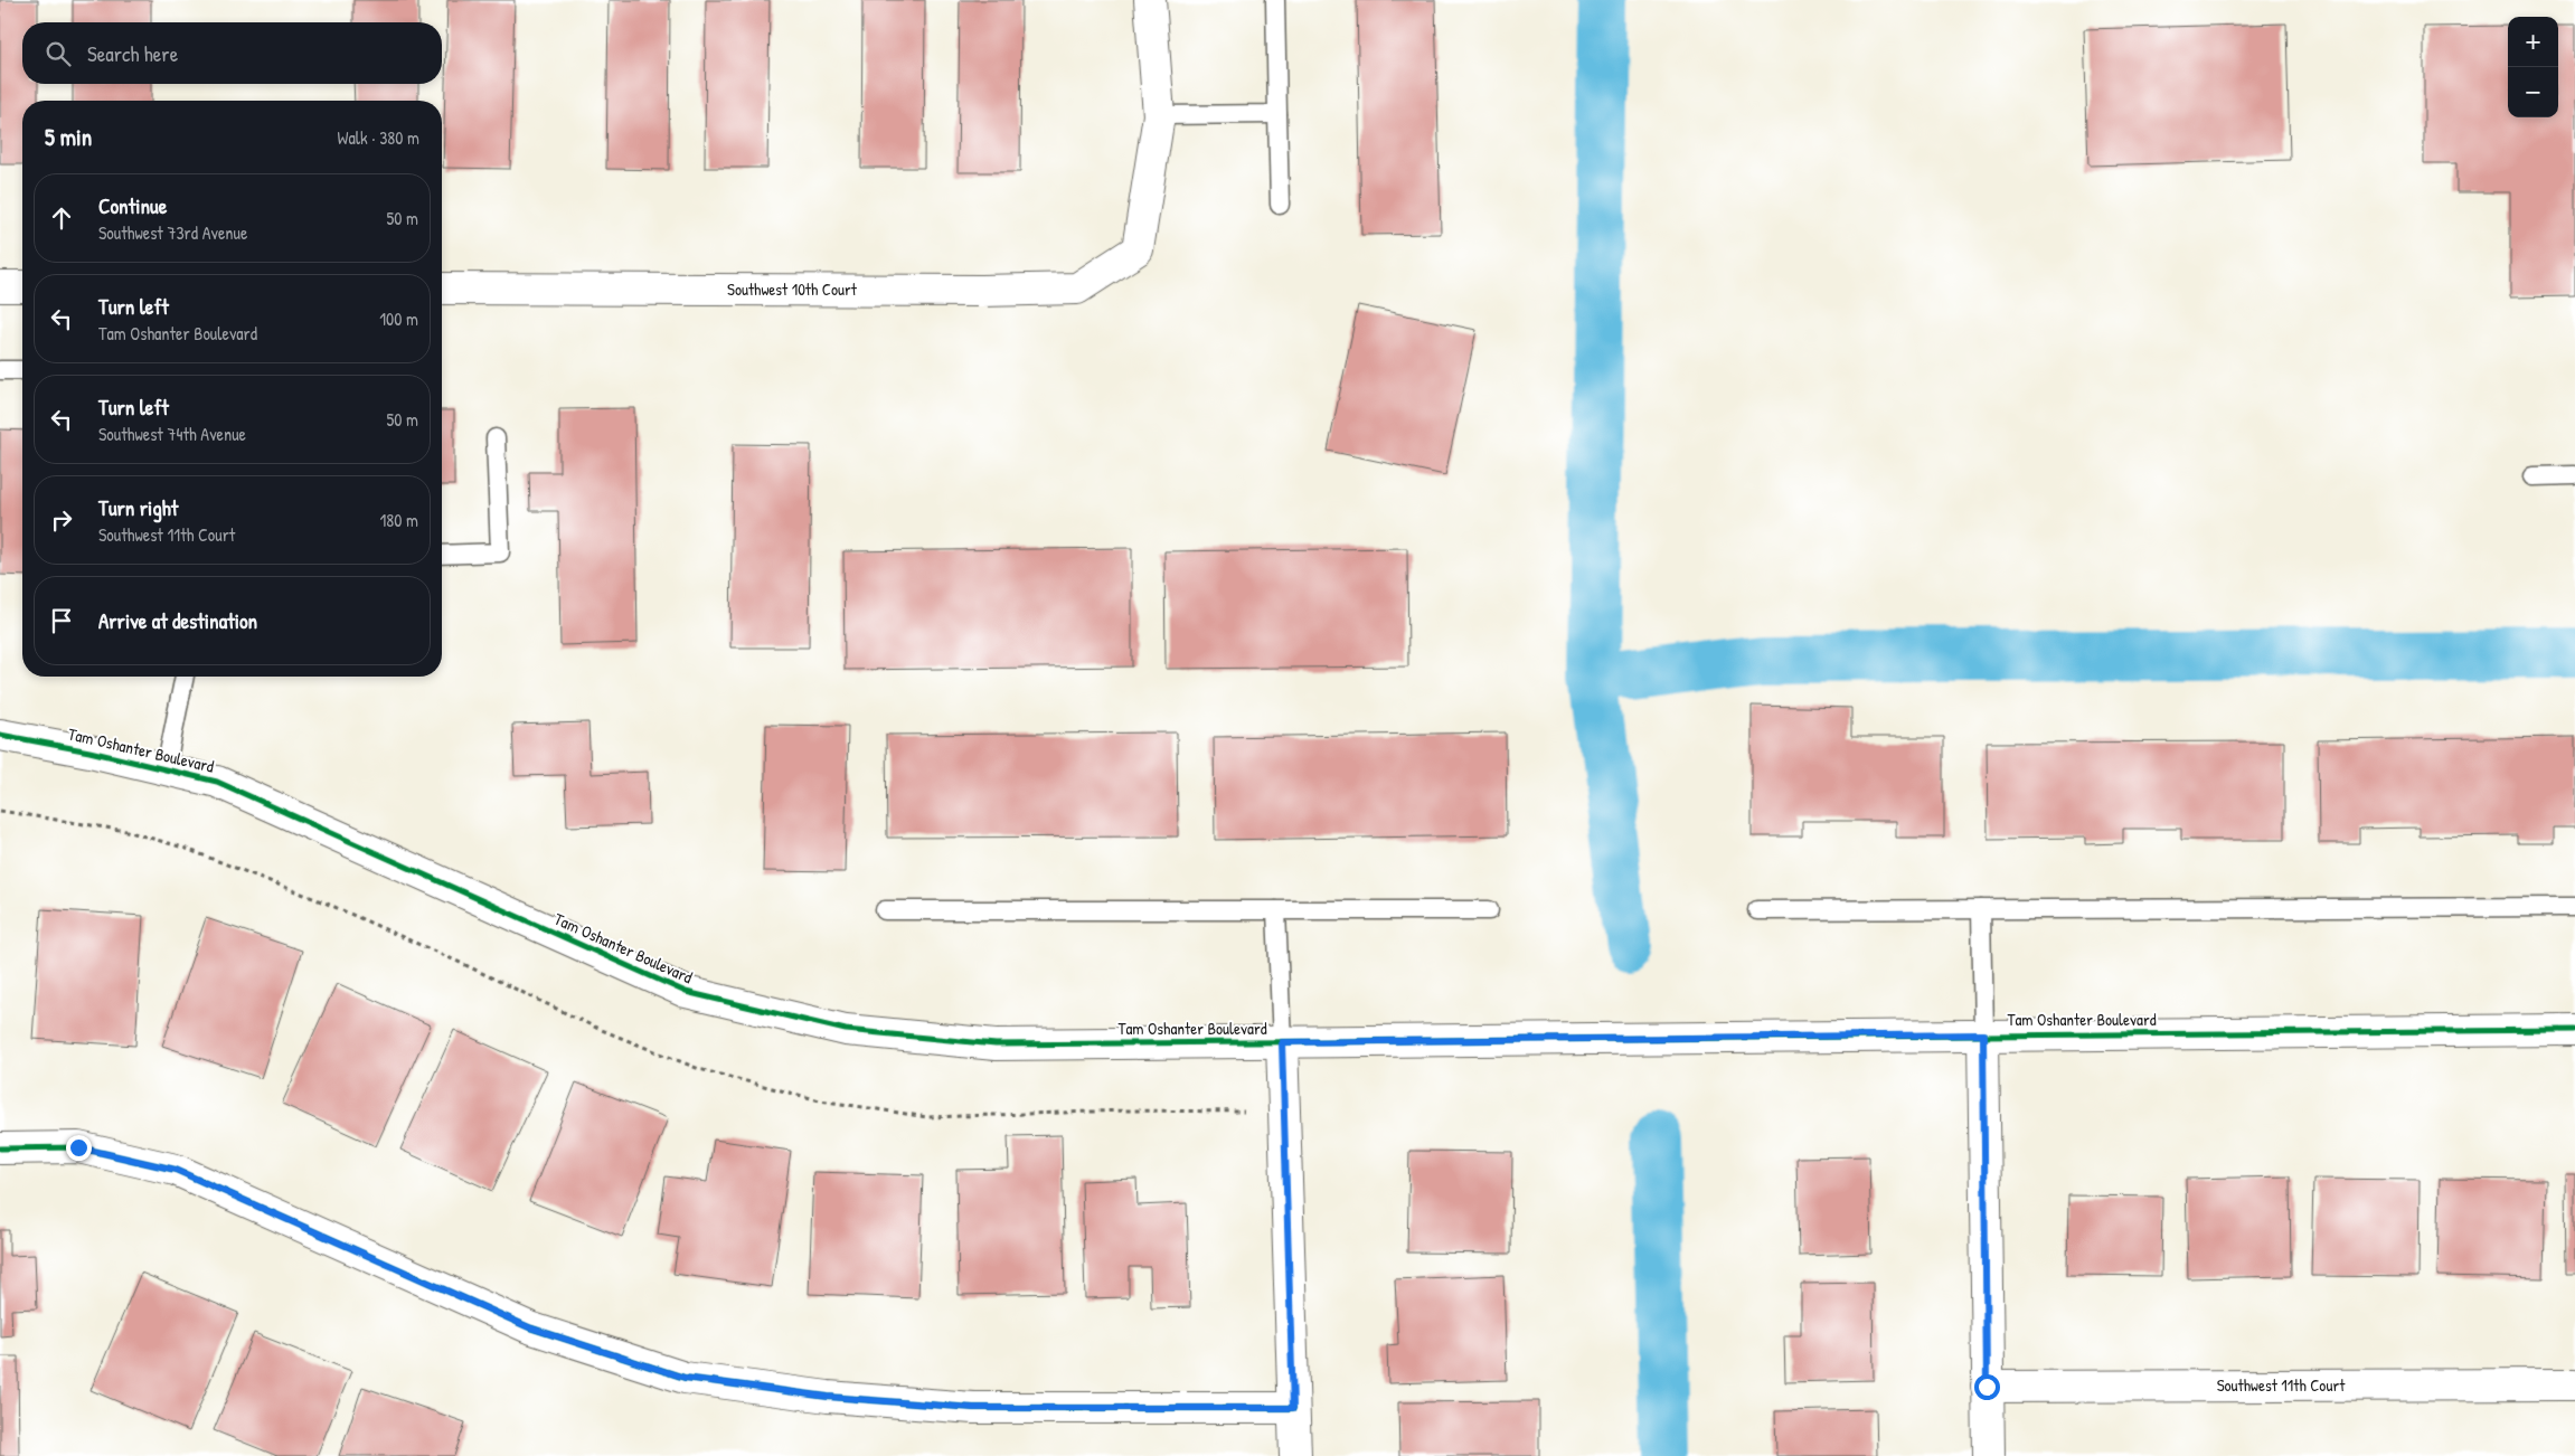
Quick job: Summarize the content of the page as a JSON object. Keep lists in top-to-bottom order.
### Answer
{
  "streets": {
    "street": ["Southwest 10th Court", "Tam Oshanter Boulevard", "Southwest 11th Court"]
  },
  "page": {
    "map_buttons": ["+", "−"],
    "search": "Search here",
    "heading": ["5 min", "Walk · 380 m"],
    "list": [
      ["Continue", "Southwest 73rd Avenue", "50 m"],
      ["Turn left", "Tam Oshanter Boulevard", "100 m"],
      ["Turn left", "Southwest 74th Avenue", "50 m"],
      ["Turn right", "Southwest 11th Court", "180 m"],
      "Arrive at destination"
    ]
  }
}
